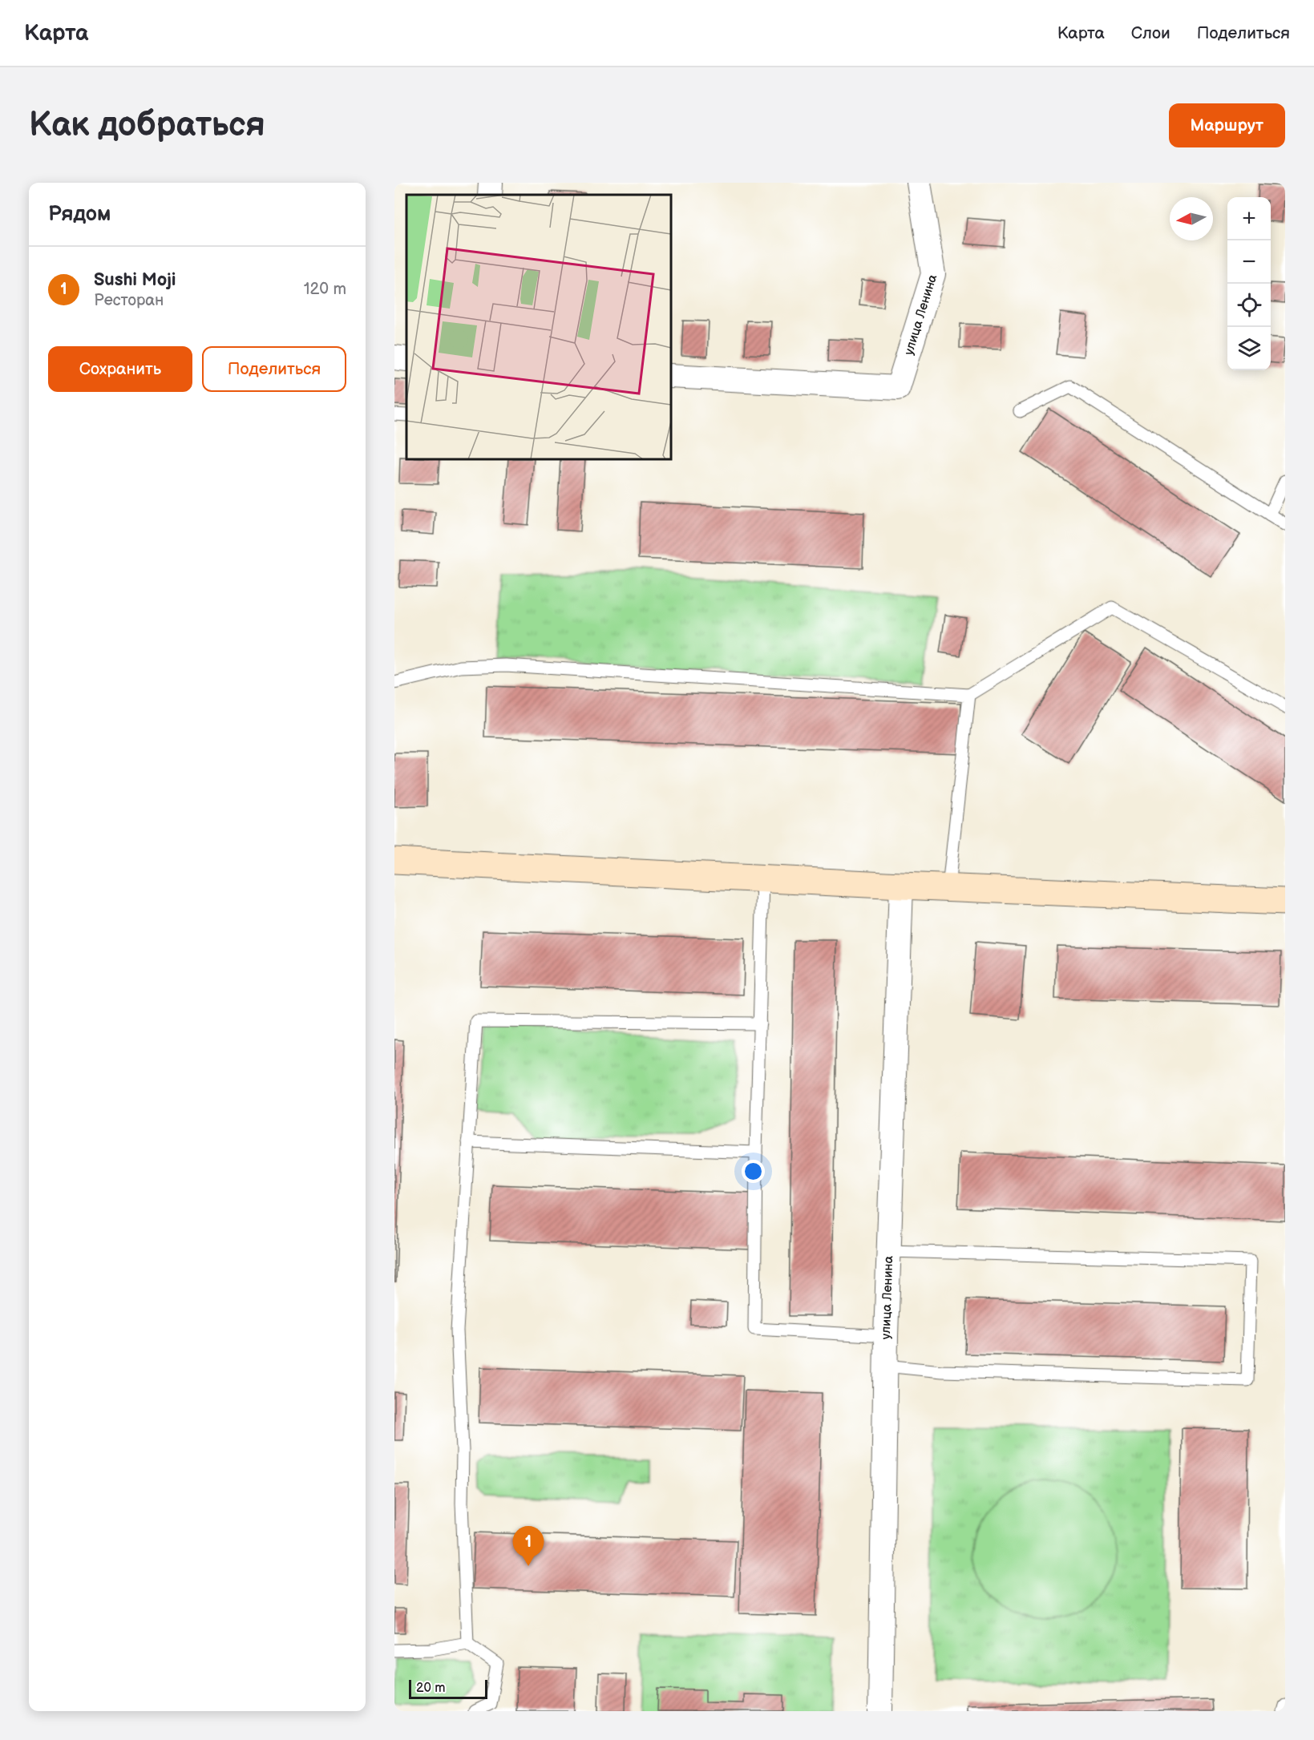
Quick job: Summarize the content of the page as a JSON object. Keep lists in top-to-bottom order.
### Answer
{
  "streets": {
    "street": ["улица Ленина"]
  },
  "scale_bar": "20 m",
  "north": "left",
  "page": {
    "header": "Карта",
    "nav": ["Карта", "Слои", "Поделиться"],
    "buttons": [
      "Маршрут",
      ["Сохранить", "Поделиться"]
    ],
    "title": "Как добраться",
    "heading": "Рядом",
    "map_buttons": ["+", "−"],
    "list": [
      {
        "mark": "1",
        "name": "Sushi Moji",
        "note": "Ресторан",
        "value": "120 m"
      }
    ],
    "pins": "1",
    "scale": "20 m"
  }
}
